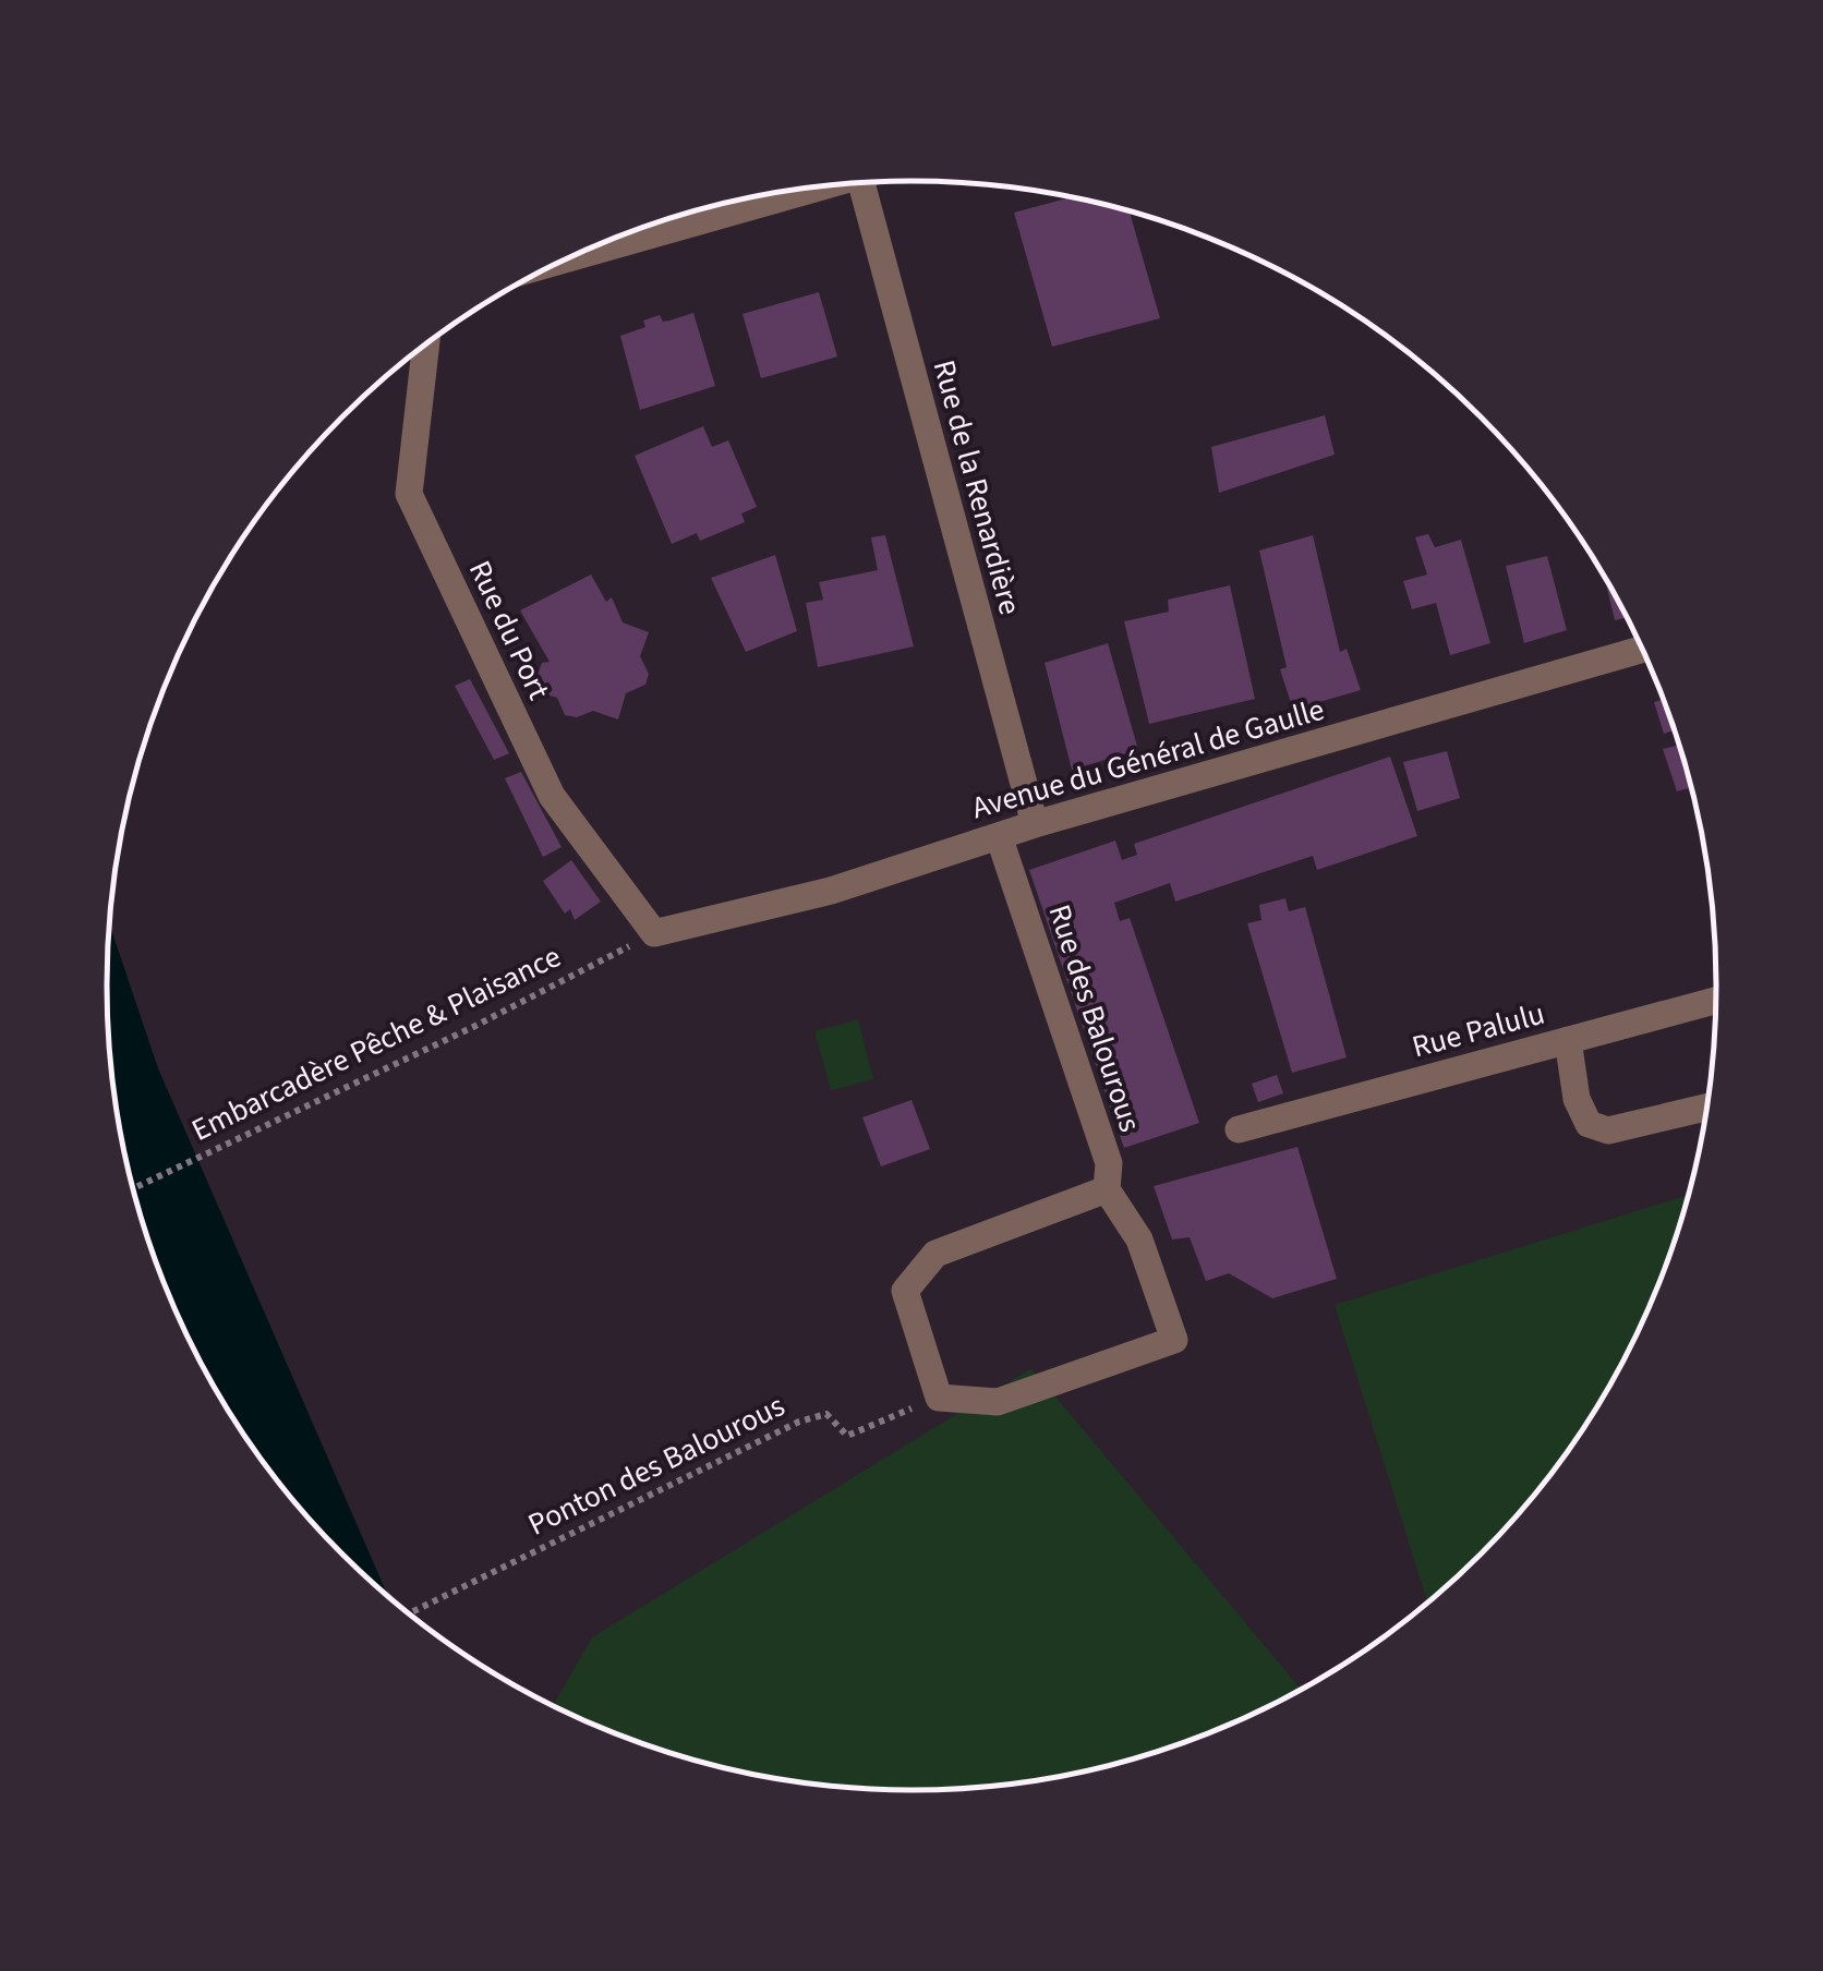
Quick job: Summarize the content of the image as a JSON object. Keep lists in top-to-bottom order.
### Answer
{
  "streets": {
    "street": [
      "Rue de la Renardière",
      "Rue du Port",
      "Avenue du Général de Gaulle",
      "Rue des Balourous",
      "Rue Palulu"
    ],
    "path": ["Embarcadère Pêche & Plaisance", "Ponton des Balourous"]
  },
  "crossings": [
    ["Rue de la Renardière", "Avenue du Général de Gaulle"],
    ["Rue du Port", "Avenue du Général de Gaulle"],
    ["Rue du Port", "Embarcadère Pêche & Plaisance"],
    ["Avenue du Général de Gaulle", "Rue des Balourous"],
    ["Avenue du Général de Gaulle", "Embarcadère Pêche & Plaisance"],
    ["Rue des Balourous", "Ponton des Balourous"]
  ]
}
